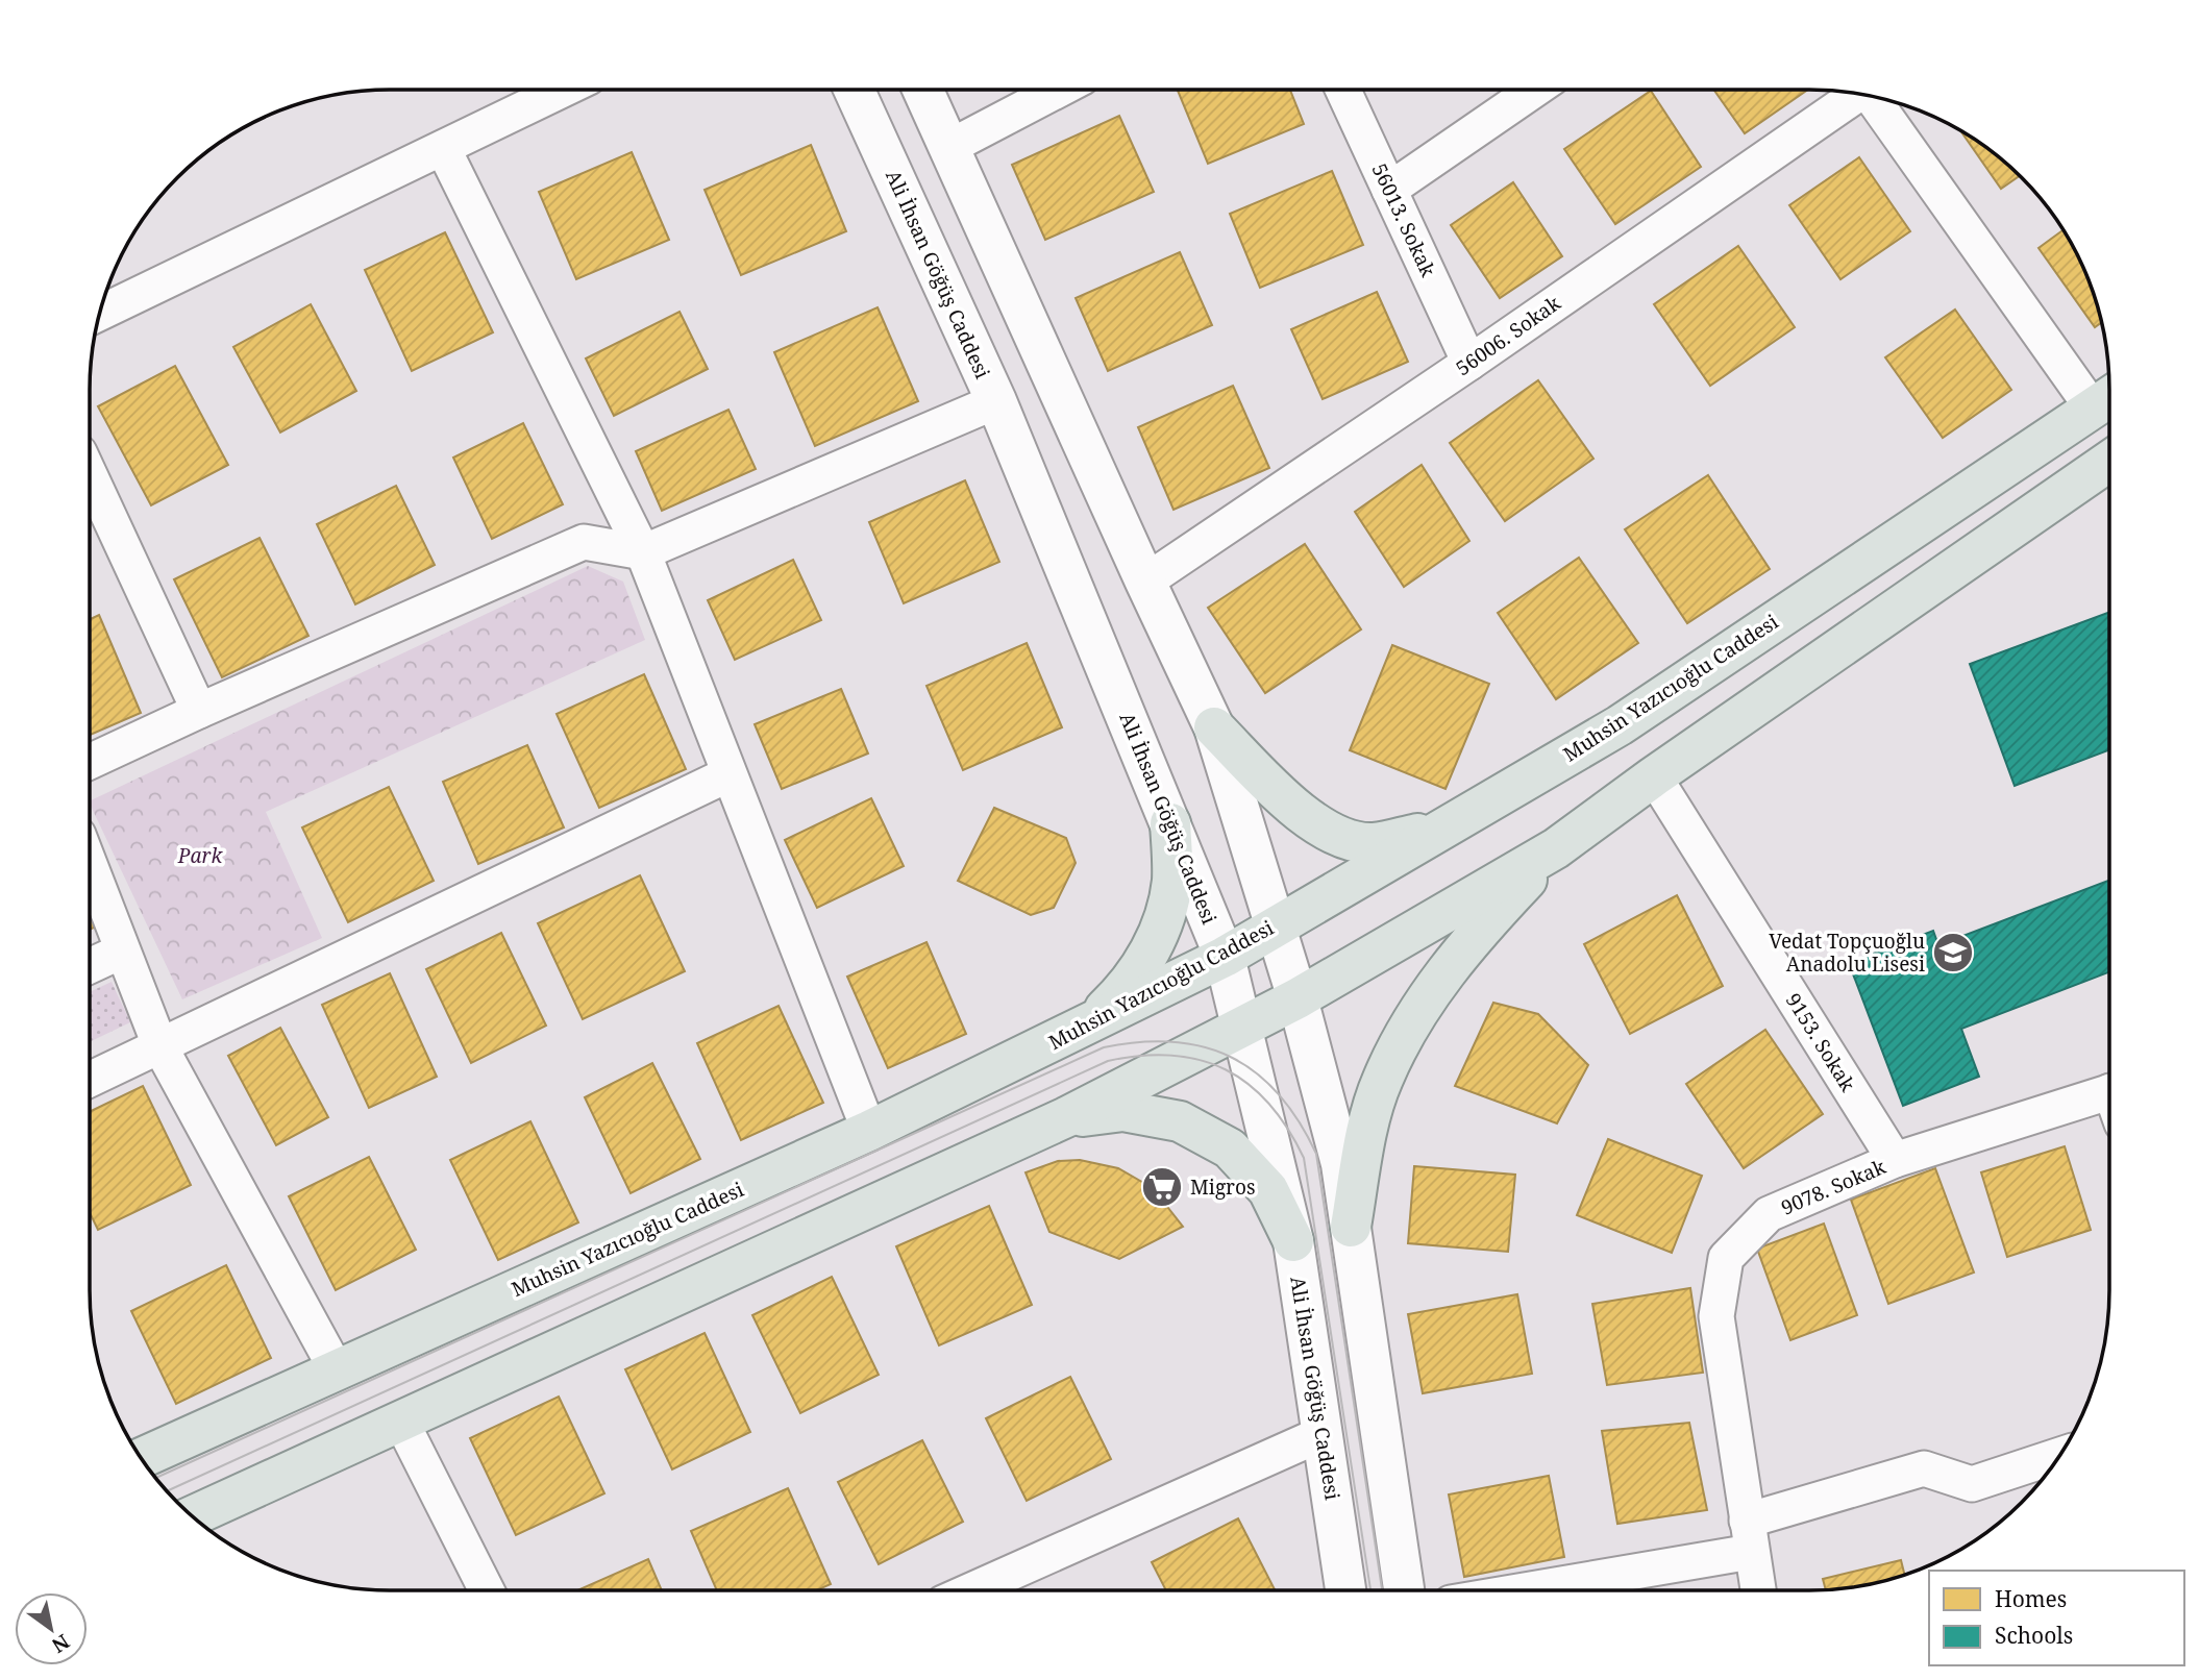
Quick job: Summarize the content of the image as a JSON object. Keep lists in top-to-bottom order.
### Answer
{
  "streets": {
    "main road": ["Ali İhsan Göğüş Caddesi", "Muhsin Yazıcıoğlu Caddesi"],
    "street": [
      "56013. Sokak",
      "56006. Sokak",
      "9153. Sokak",
      "9078. Sokak"
    ]
  },
  "crossings": [
    ["56013. Sokak", "56006. Sokak"],
    ["Ali İhsan Göğüş Caddesi", "Muhsin Yazıcıoğlu Caddesi"],
    ["9153. Sokak", "9078. Sokak"]
  ],
  "parks": ["Park"],
  "places": {
    "school or university": ["Vedat Topçuoğlu Anadolu Lisesi"],
    "supermarket": ["Migros"]
  },
  "legend": ["Homes", "Schools"],
  "north": "bottom right"
}
